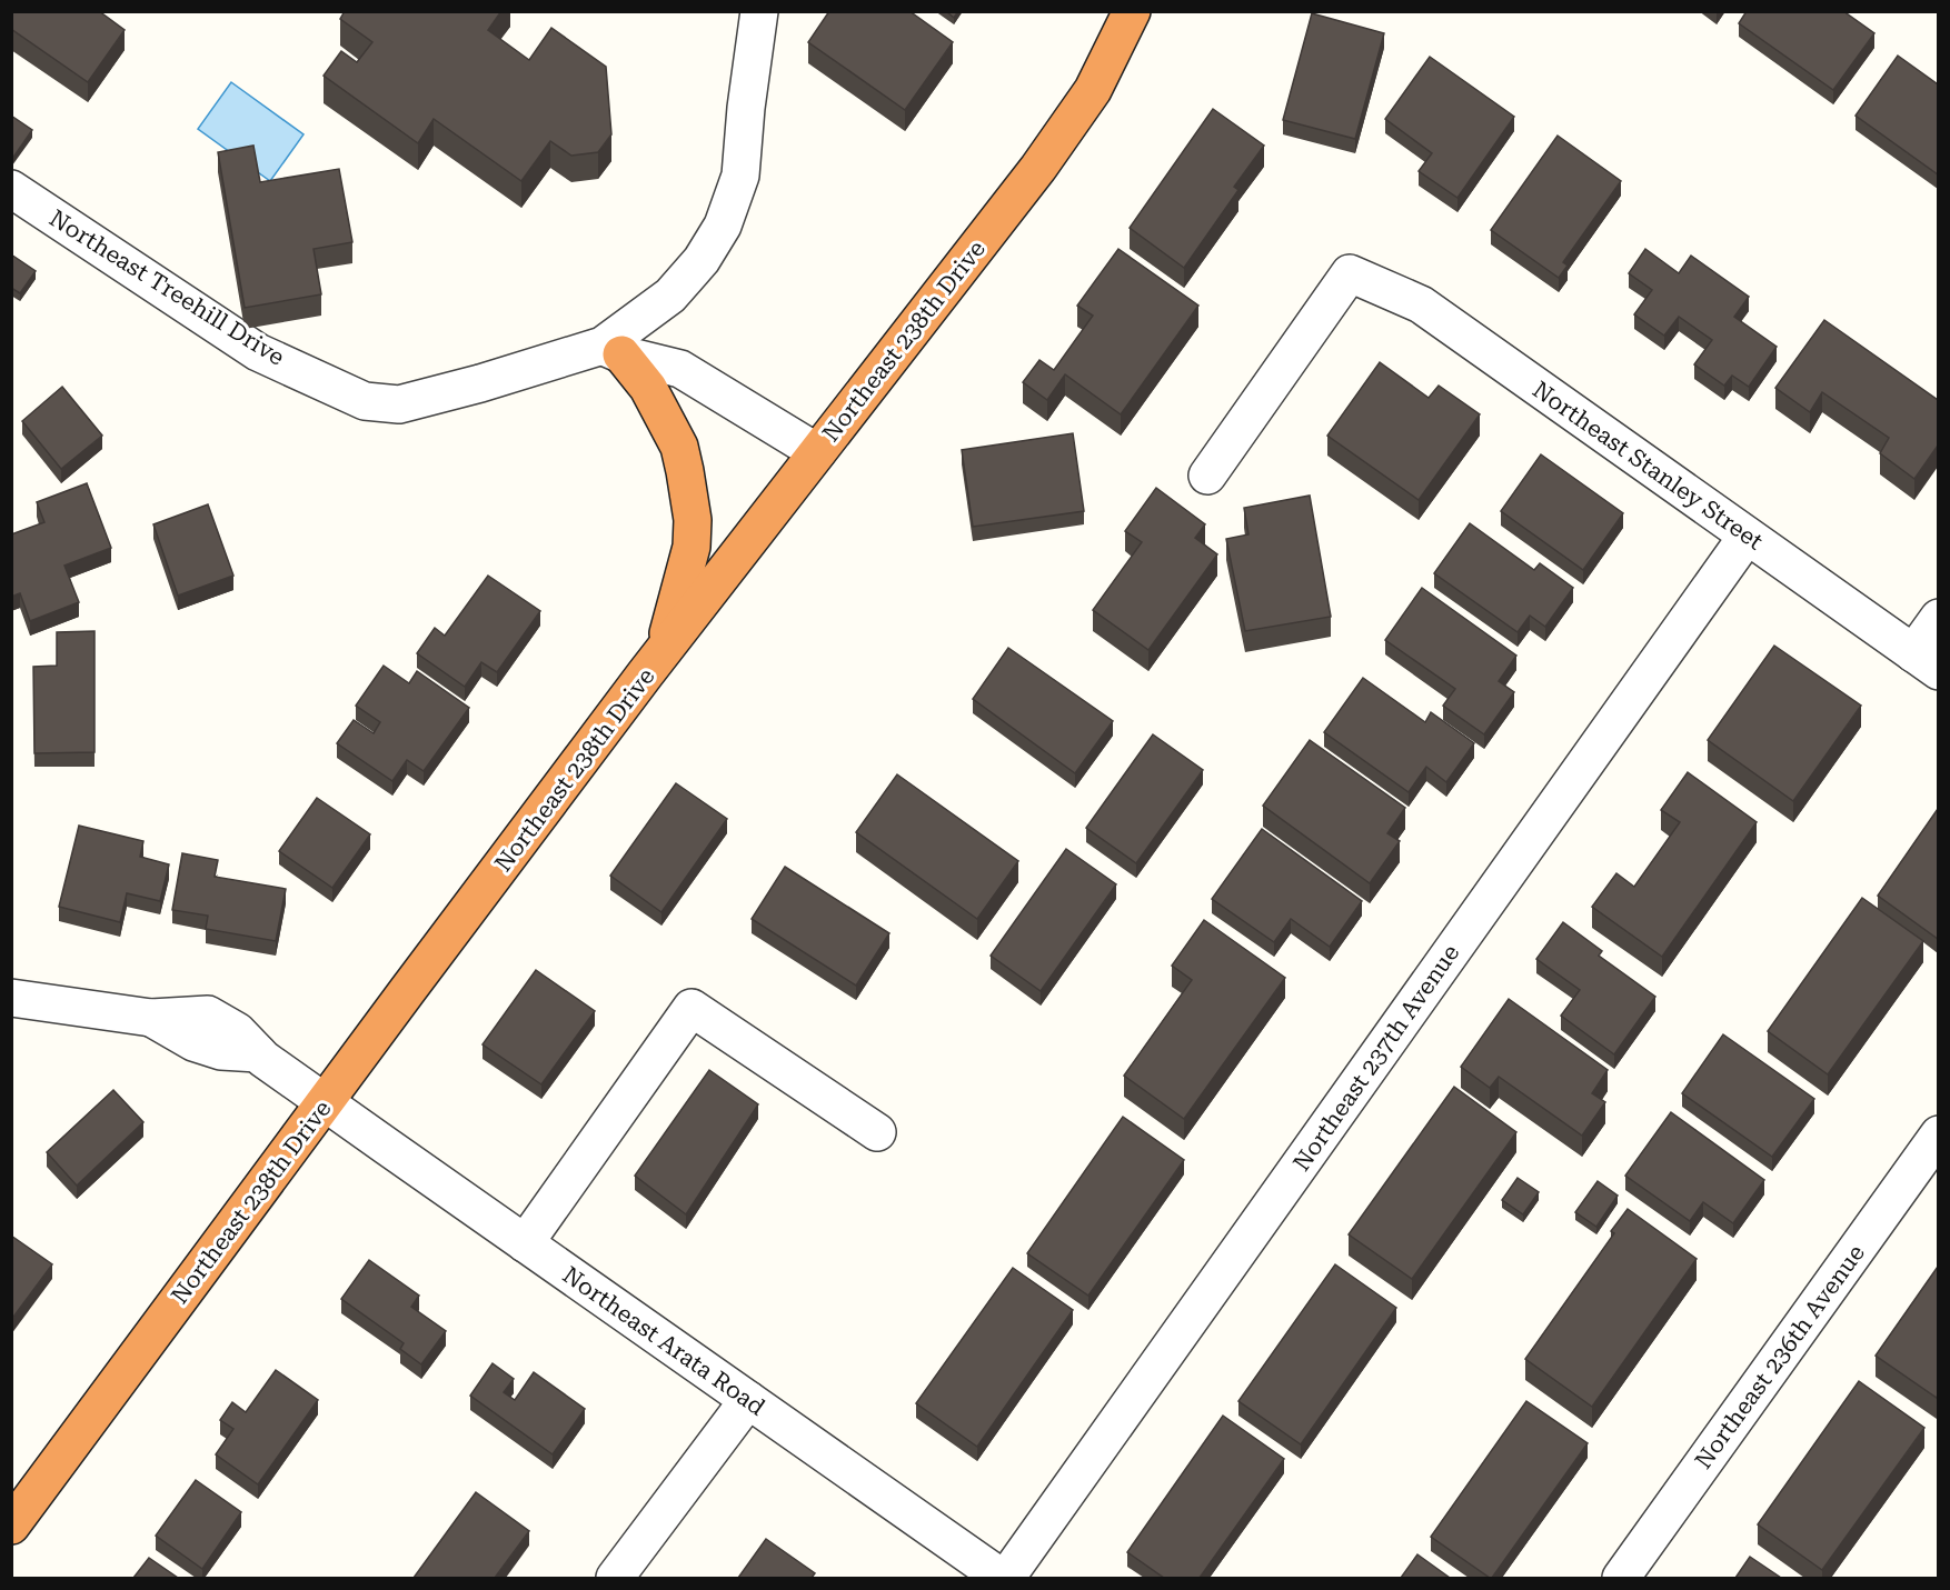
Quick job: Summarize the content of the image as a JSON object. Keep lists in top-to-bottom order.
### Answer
{
  "streets": {
    "highway": ["Northeast 238th Drive"],
    "street": [
      "Northeast Treehill Drive",
      "Northeast Stanley Street",
      "Northeast 237th Avenue",
      "Northeast Arata Road",
      "Northeast 236th Avenue"
    ]
  },
  "crossings": [
    ["Northeast 238th Drive", "Northeast Arata Road"],
    ["Northeast Stanley Street", "Northeast 237th Avenue"],
    ["Northeast 237th Avenue", "Northeast Arata Road"]
  ]
}
